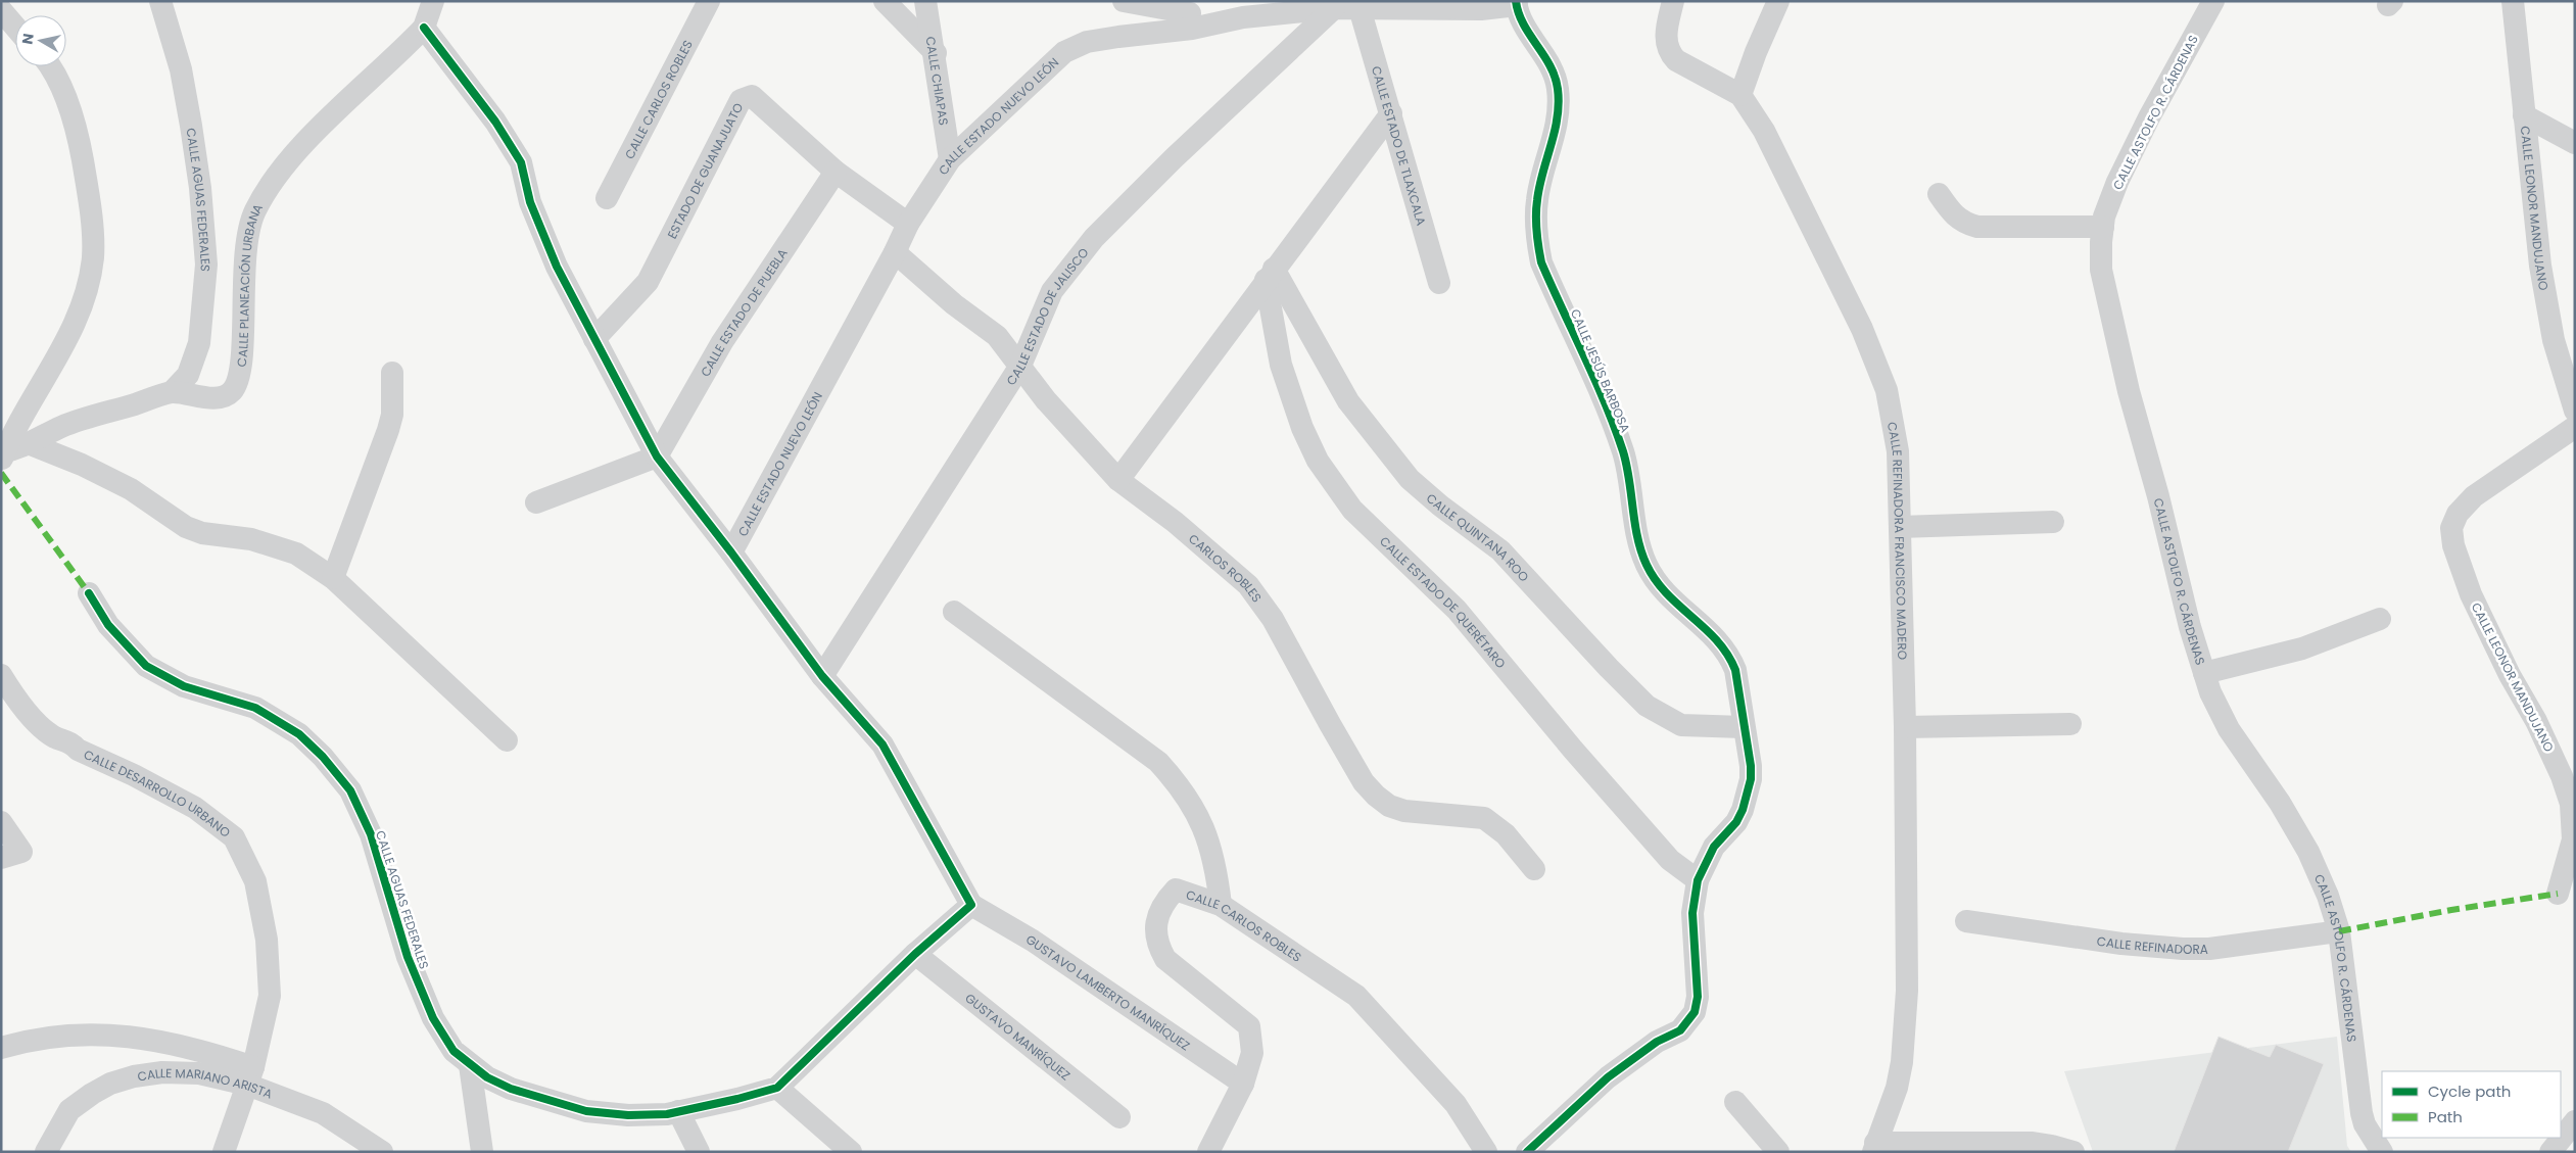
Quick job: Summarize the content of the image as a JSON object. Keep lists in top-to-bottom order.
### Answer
{
  "streets": {
    "street": [
      "CALLE CHIAPAS",
      "CALLE CARLOS ROBLES",
      "CALLE ASTOLFO R. CÁRDENAS",
      "CALLE ESTADO NUEVO LEÓN",
      "CALLE ESTADO DE TLAXCALA",
      "ESTADO DE GUANAJUATO",
      "CALLE AGUAS FEDERALES",
      "CALLE LEONOR MANDUJANO",
      "CALLE PLANEACIÓN URBANA",
      "CALLE ESTADO DE PUEBLA",
      "CALLE ESTADO DE JALISCO",
      "CALLE JESÚS BARBOSA",
      "CALLE QUINTANA ROO",
      "CALLE REFINADORA FRANCISCO MADERO",
      "CARLOS ROBLES",
      "CALLE ESTADO DE QUERÉTARO",
      "CALLE DESARROLLO URBANO",
      "CALLE REFINADORA",
      "GUSTAVO LAMBERTO MANRÍQUEZ",
      "GUSTAVO MANRÍQUEZ",
      "CALLE MARIANO ARISTA"
    ]
  },
  "crossings": [
    ["CALLE CHIAPAS", "CALLE ESTADO NUEVO LEÓN"],
    ["CALLE CARLOS ROBLES", "GUSTAVO LAMBERTO MANRÍQUEZ"],
    ["CALLE ASTOLFO R. CÁRDENAS", "CALLE REFINADORA"],
    ["CALLE ESTADO NUEVO LEÓN", "CALLE ESTADO DE TLAXCALA"],
    ["CALLE ESTADO NUEVO LEÓN", "ESTADO DE GUANAJUATO"],
    ["CALLE ESTADO NUEVO LEÓN", "CALLE ESTADO DE JALISCO"],
    ["CALLE ESTADO NUEVO LEÓN", "CALLE JESÚS BARBOSA"],
    ["CALLE ESTADO NUEVO LEÓN", "CARLOS ROBLES"],
    ["ESTADO DE GUANAJUATO", "CALLE ESTADO DE PUEBLA"],
    ["CALLE AGUAS FEDERALES", "CALLE PLANEACIÓN URBANA"],
    ["CALLE ESTADO DE JALISCO", "CARLOS ROBLES"],
    ["CALLE JESÚS BARBOSA", "CALLE QUINTANA ROO"],
    ["CALLE JESÚS BARBOSA", "CALLE ESTADO DE QUERÉTARO"],
    ["CALLE QUINTANA ROO", "CALLE ESTADO DE QUERÉTARO"],
    ["CALLE DESARROLLO URBANO", "CALLE MARIANO ARISTA"]
  ],
  "legend": ["Cycle path", "Path"],
  "north": "left"
}
